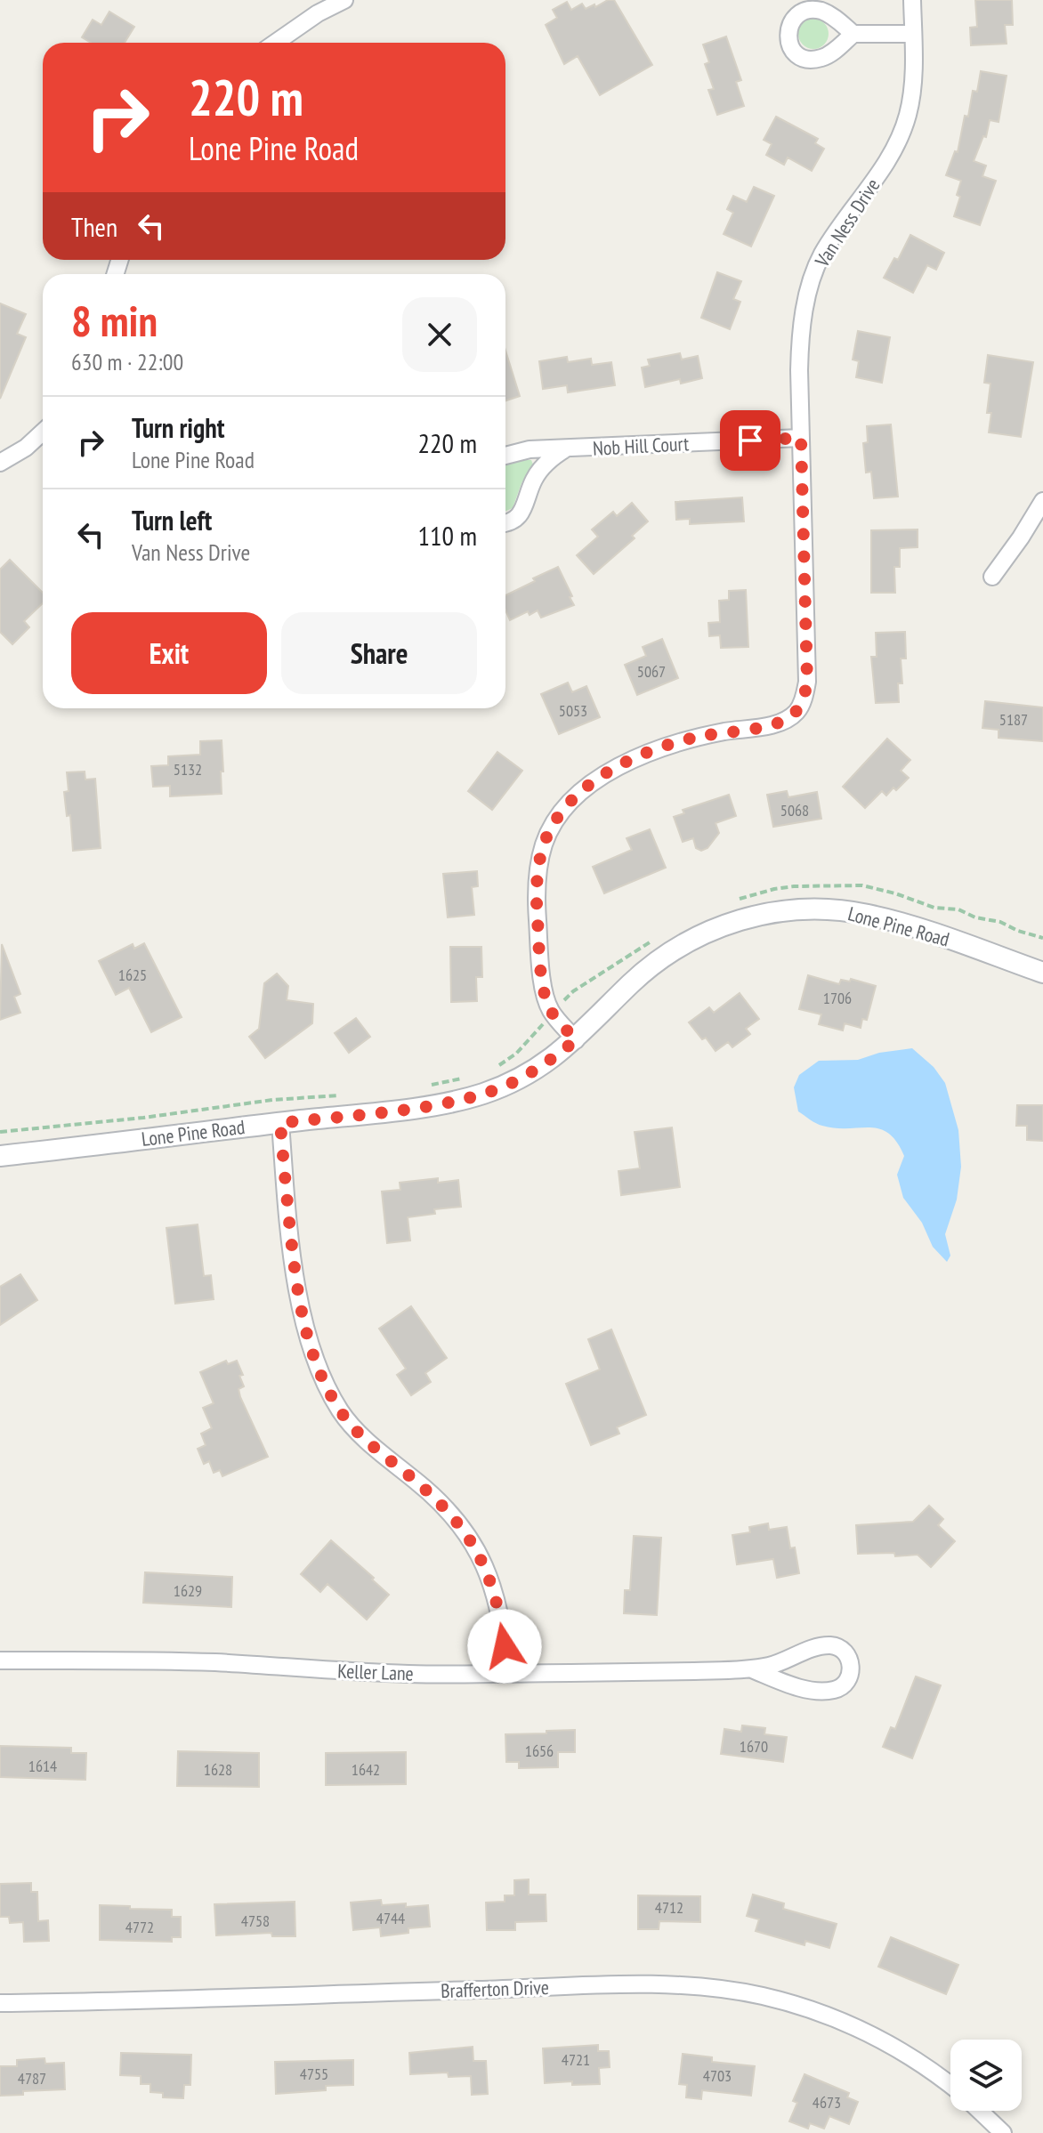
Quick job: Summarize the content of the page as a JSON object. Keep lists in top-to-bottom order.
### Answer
{
  "streets": {
    "street": [
      "Van Ness Drive",
      "Nob Hill Court",
      "Lone Pine Road",
      "Keller Lane",
      "Brafferton Drive"
    ]
  },
  "crossings": [
    ["Van Ness Drive", "Nob Hill Court"],
    ["Van Ness Drive", "Lone Pine Road"]
  ],
  "house_numbers": [
    "5067",
    "5053",
    "5187",
    "5132",
    "5068",
    "1625",
    "1706",
    "1629",
    "1670",
    "1656",
    "1614",
    "1628",
    "1642",
    "4712",
    "4744",
    "4758",
    "4772",
    "4721",
    "4755",
    "4703",
    "4787",
    "4673"
  ],
  "page": {
    "turn": ["220 m", "Lone Pine Road"],
    "then": "Then",
    "heading": ["8 min", "630 m · 22:00"],
    "list": [
      {
        "name": "Turn right",
        "note": "Lone Pine Road",
        "value": "220 m"
      },
      {
        "name": "Turn left",
        "note": "Van Ness Drive",
        "value": "110 m"
      }
    ],
    "buttons": ["Exit", "Share"]
  }
}
